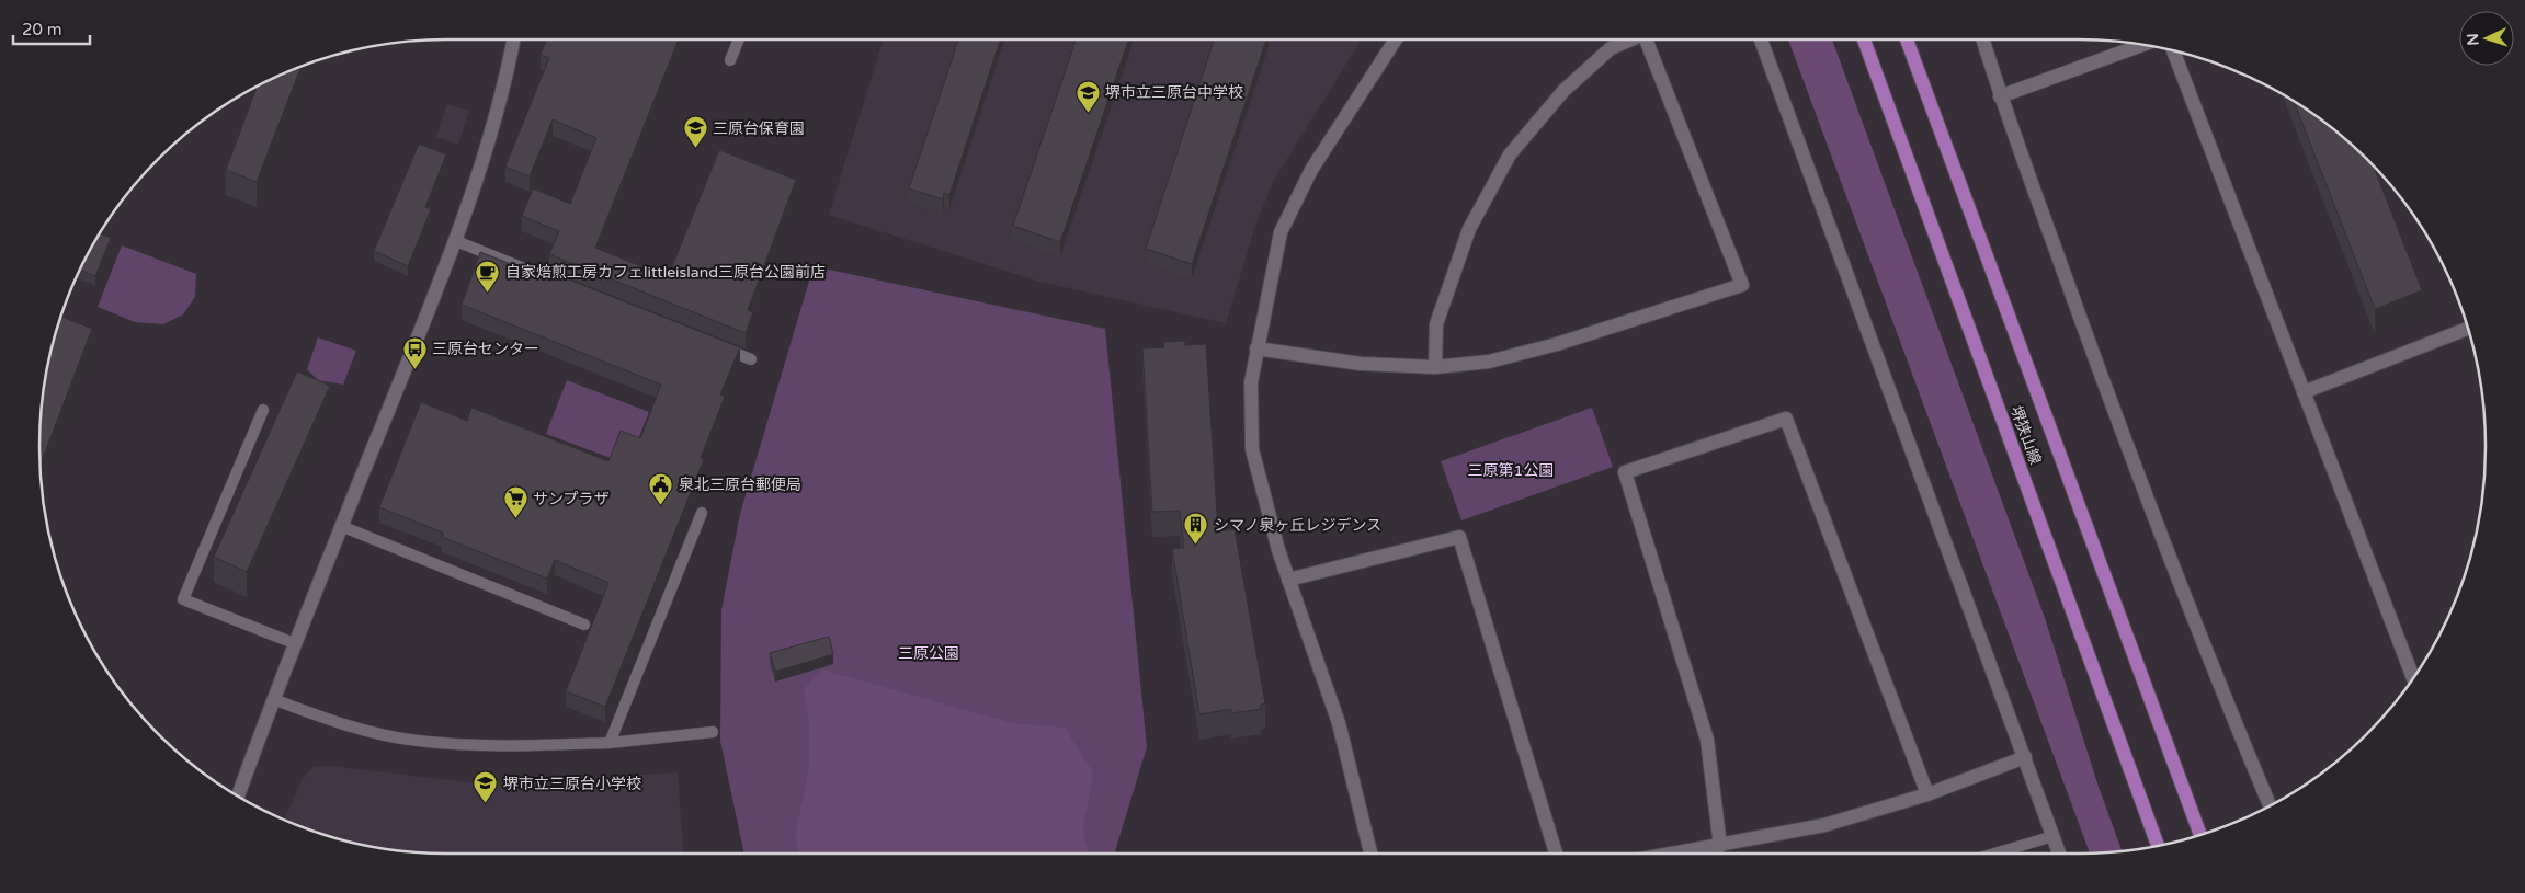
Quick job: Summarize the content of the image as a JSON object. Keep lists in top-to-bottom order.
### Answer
{
  "streets": {
    "main road": ["堺狭山線"]
  },
  "parks": ["三原第1公園", "三原公園"],
  "places": {
    "school or university": ["堺市立三原台中学校", "三原台保育園", "堺市立三原台小学校"],
    "cafe": ["自家焙煎工房カフェlittleisland三原台公園前店"],
    "bus stop": ["三原台センター"],
    "public building": ["泉北三原台郵便局"],
    "supermarket": ["サンプラザ"],
    "building": ["シマノ泉ヶ丘レジデンス"]
  },
  "scale_bar": "20 m",
  "north": "left"
}
